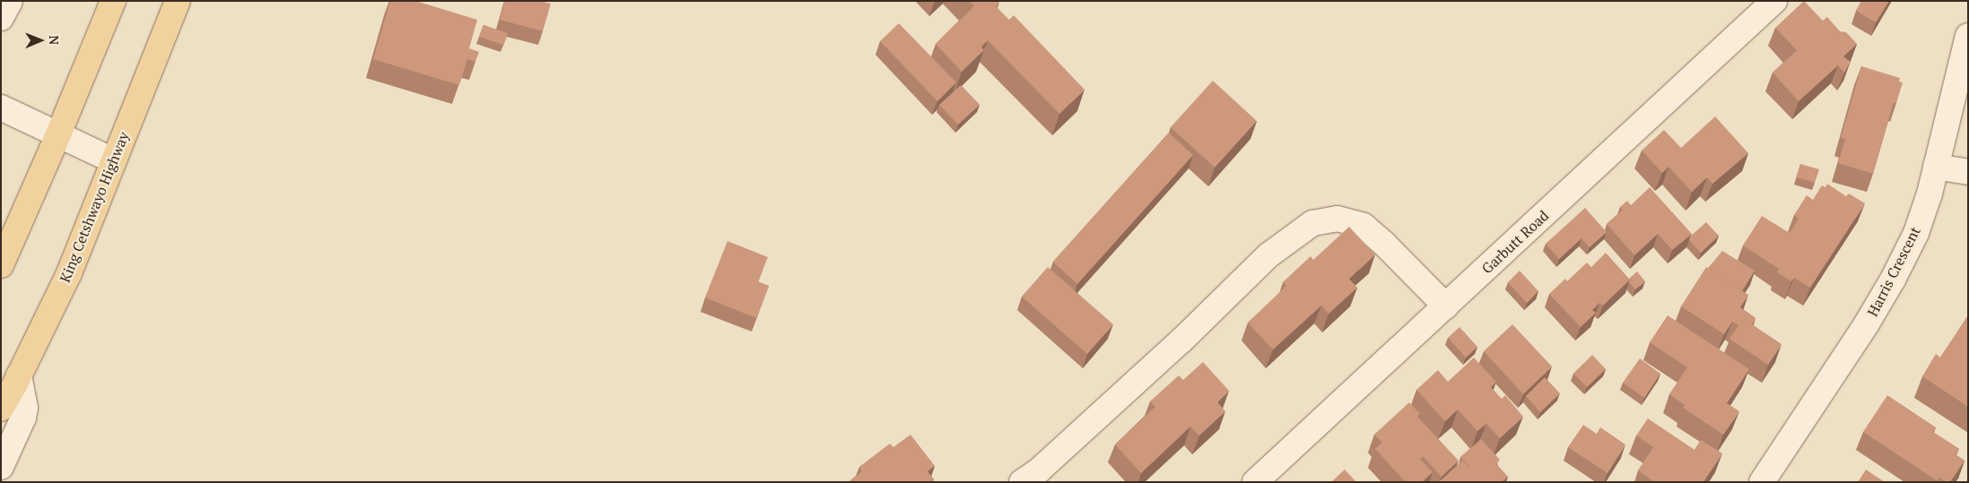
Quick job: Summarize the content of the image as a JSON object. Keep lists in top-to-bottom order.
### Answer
{
  "streets": {
    "main road": ["King Cetshwayo Highway"],
    "street": ["Garbutt Road", "Harris Crescent"]
  },
  "north": "right"
}
